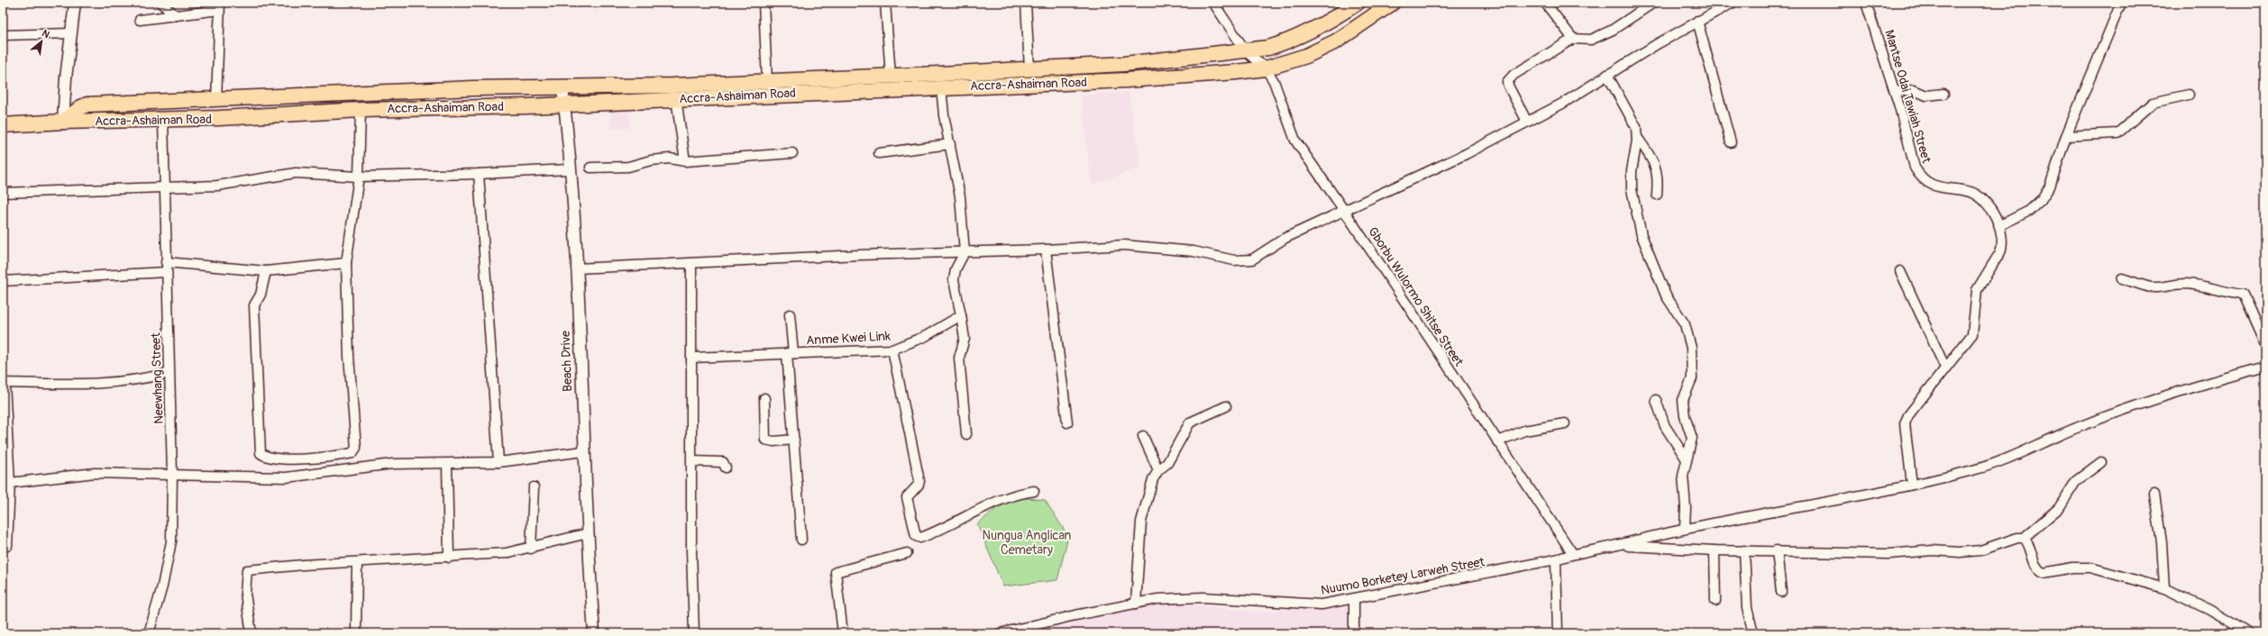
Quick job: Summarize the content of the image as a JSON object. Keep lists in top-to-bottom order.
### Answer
{
  "streets": {
    "main road": ["Accra-Ashaiman Road"],
    "street": [
      "Mantse Odai Tawiah Street",
      "Gborbu Wulormo Shitse Street",
      "Anme Kwei Link",
      "Beach Drive",
      "Neewhang Street",
      "Nuumo Borketey Larweh Street"
    ]
  },
  "crossings": [
    ["Accra-Ashaiman Road", "Gborbu Wulormo Shitse Street"],
    ["Accra-Ashaiman Road", "Beach Drive"],
    ["Accra-Ashaiman Road", "Neewhang Street"],
    ["Gborbu Wulormo Shitse Street", "Nuumo Borketey Larweh Street"]
  ],
  "parks": ["Nungua Anglican Cemetary"],
  "north": "top right"
}
